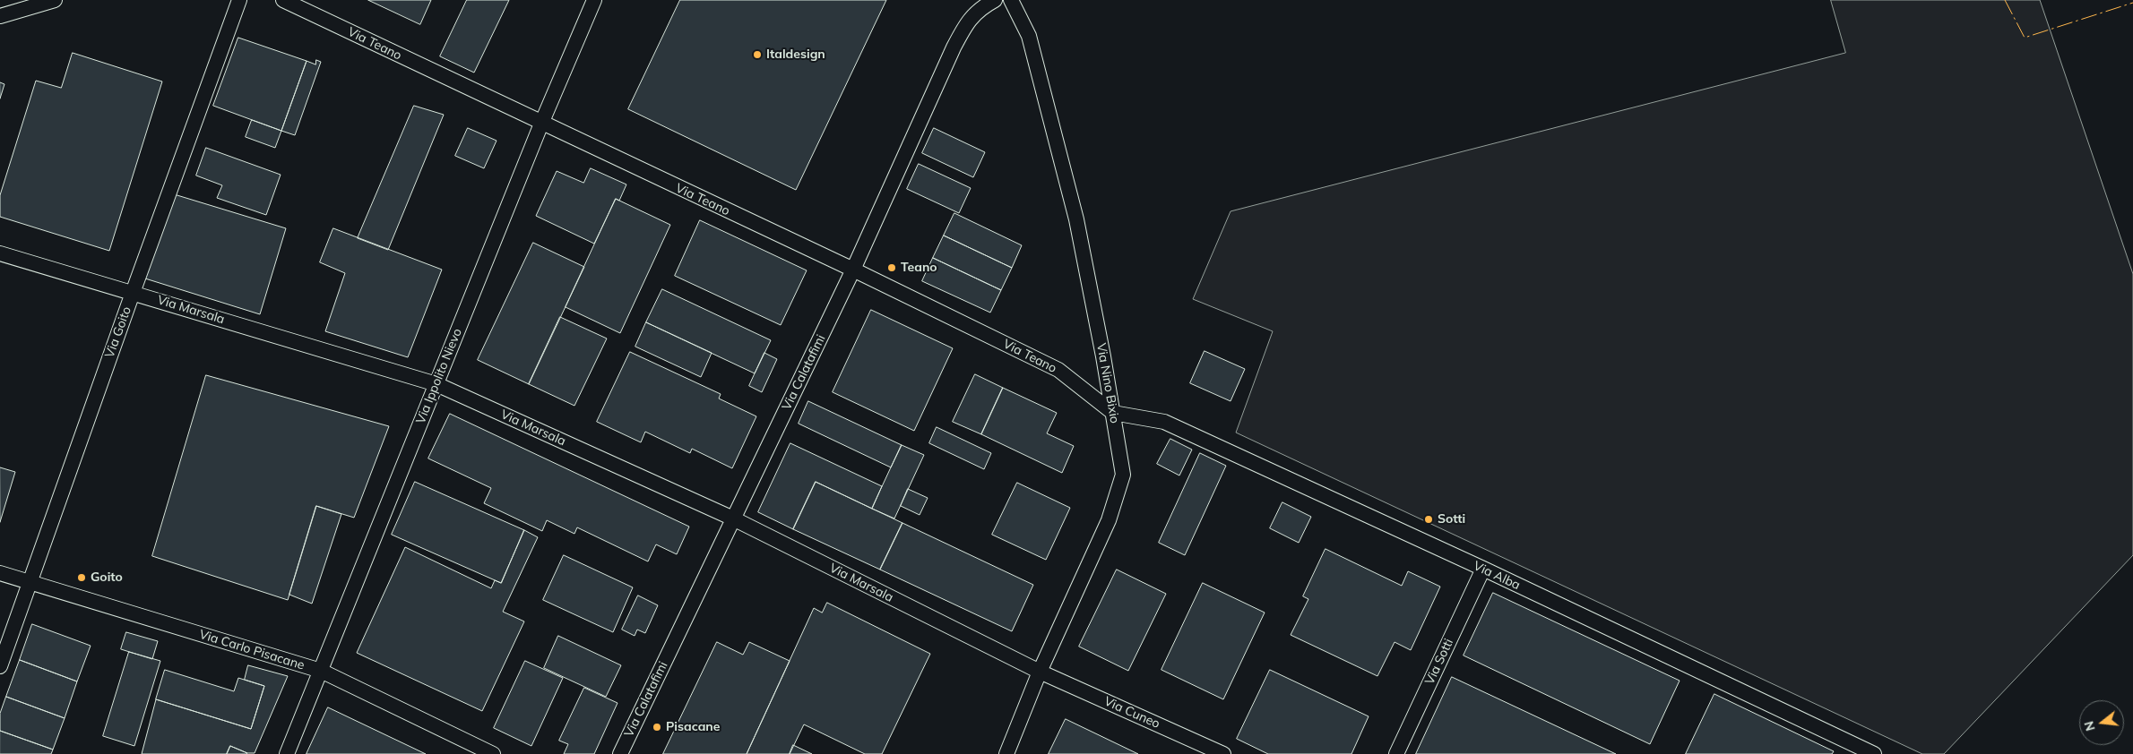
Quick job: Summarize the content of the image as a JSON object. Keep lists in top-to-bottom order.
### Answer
{
  "streets": {
    "street": [
      "Via Teano",
      "Via Marsala",
      "Via Goito",
      "Via Calatafimi",
      "Via Ippolito Nievo",
      "Via Nino Bixio",
      "Via Alba",
      "Via Carlo Pisacane",
      "Via Sotti",
      "Via Cuneo"
    ]
  },
  "crossings": [
    ["Via Teano", "Via Calatafimi"],
    ["Via Teano", "Via Ippolito Nievo"],
    ["Via Teano", "Via Nino Bixio"],
    ["Via Teano", "Via Alba"],
    ["Via Marsala", "Via Goito"],
    ["Via Marsala", "Via Calatafimi"],
    ["Via Marsala", "Via Ippolito Nievo"],
    ["Via Marsala", "Via Nino Bixio"],
    ["Via Marsala", "Via Cuneo"],
    ["Via Goito", "Via Carlo Pisacane"],
    ["Via Ippolito Nievo", "Via Carlo Pisacane"],
    ["Via Nino Bixio", "Via Alba"],
    ["Via Nino Bixio", "Via Cuneo"],
    ["Via Alba", "Via Sotti"]
  ],
  "places": [
    "Italdesign",
    "Teano",
    "Sotti",
    "Goito",
    "Pisacane"
  ],
  "north": "left"
}
